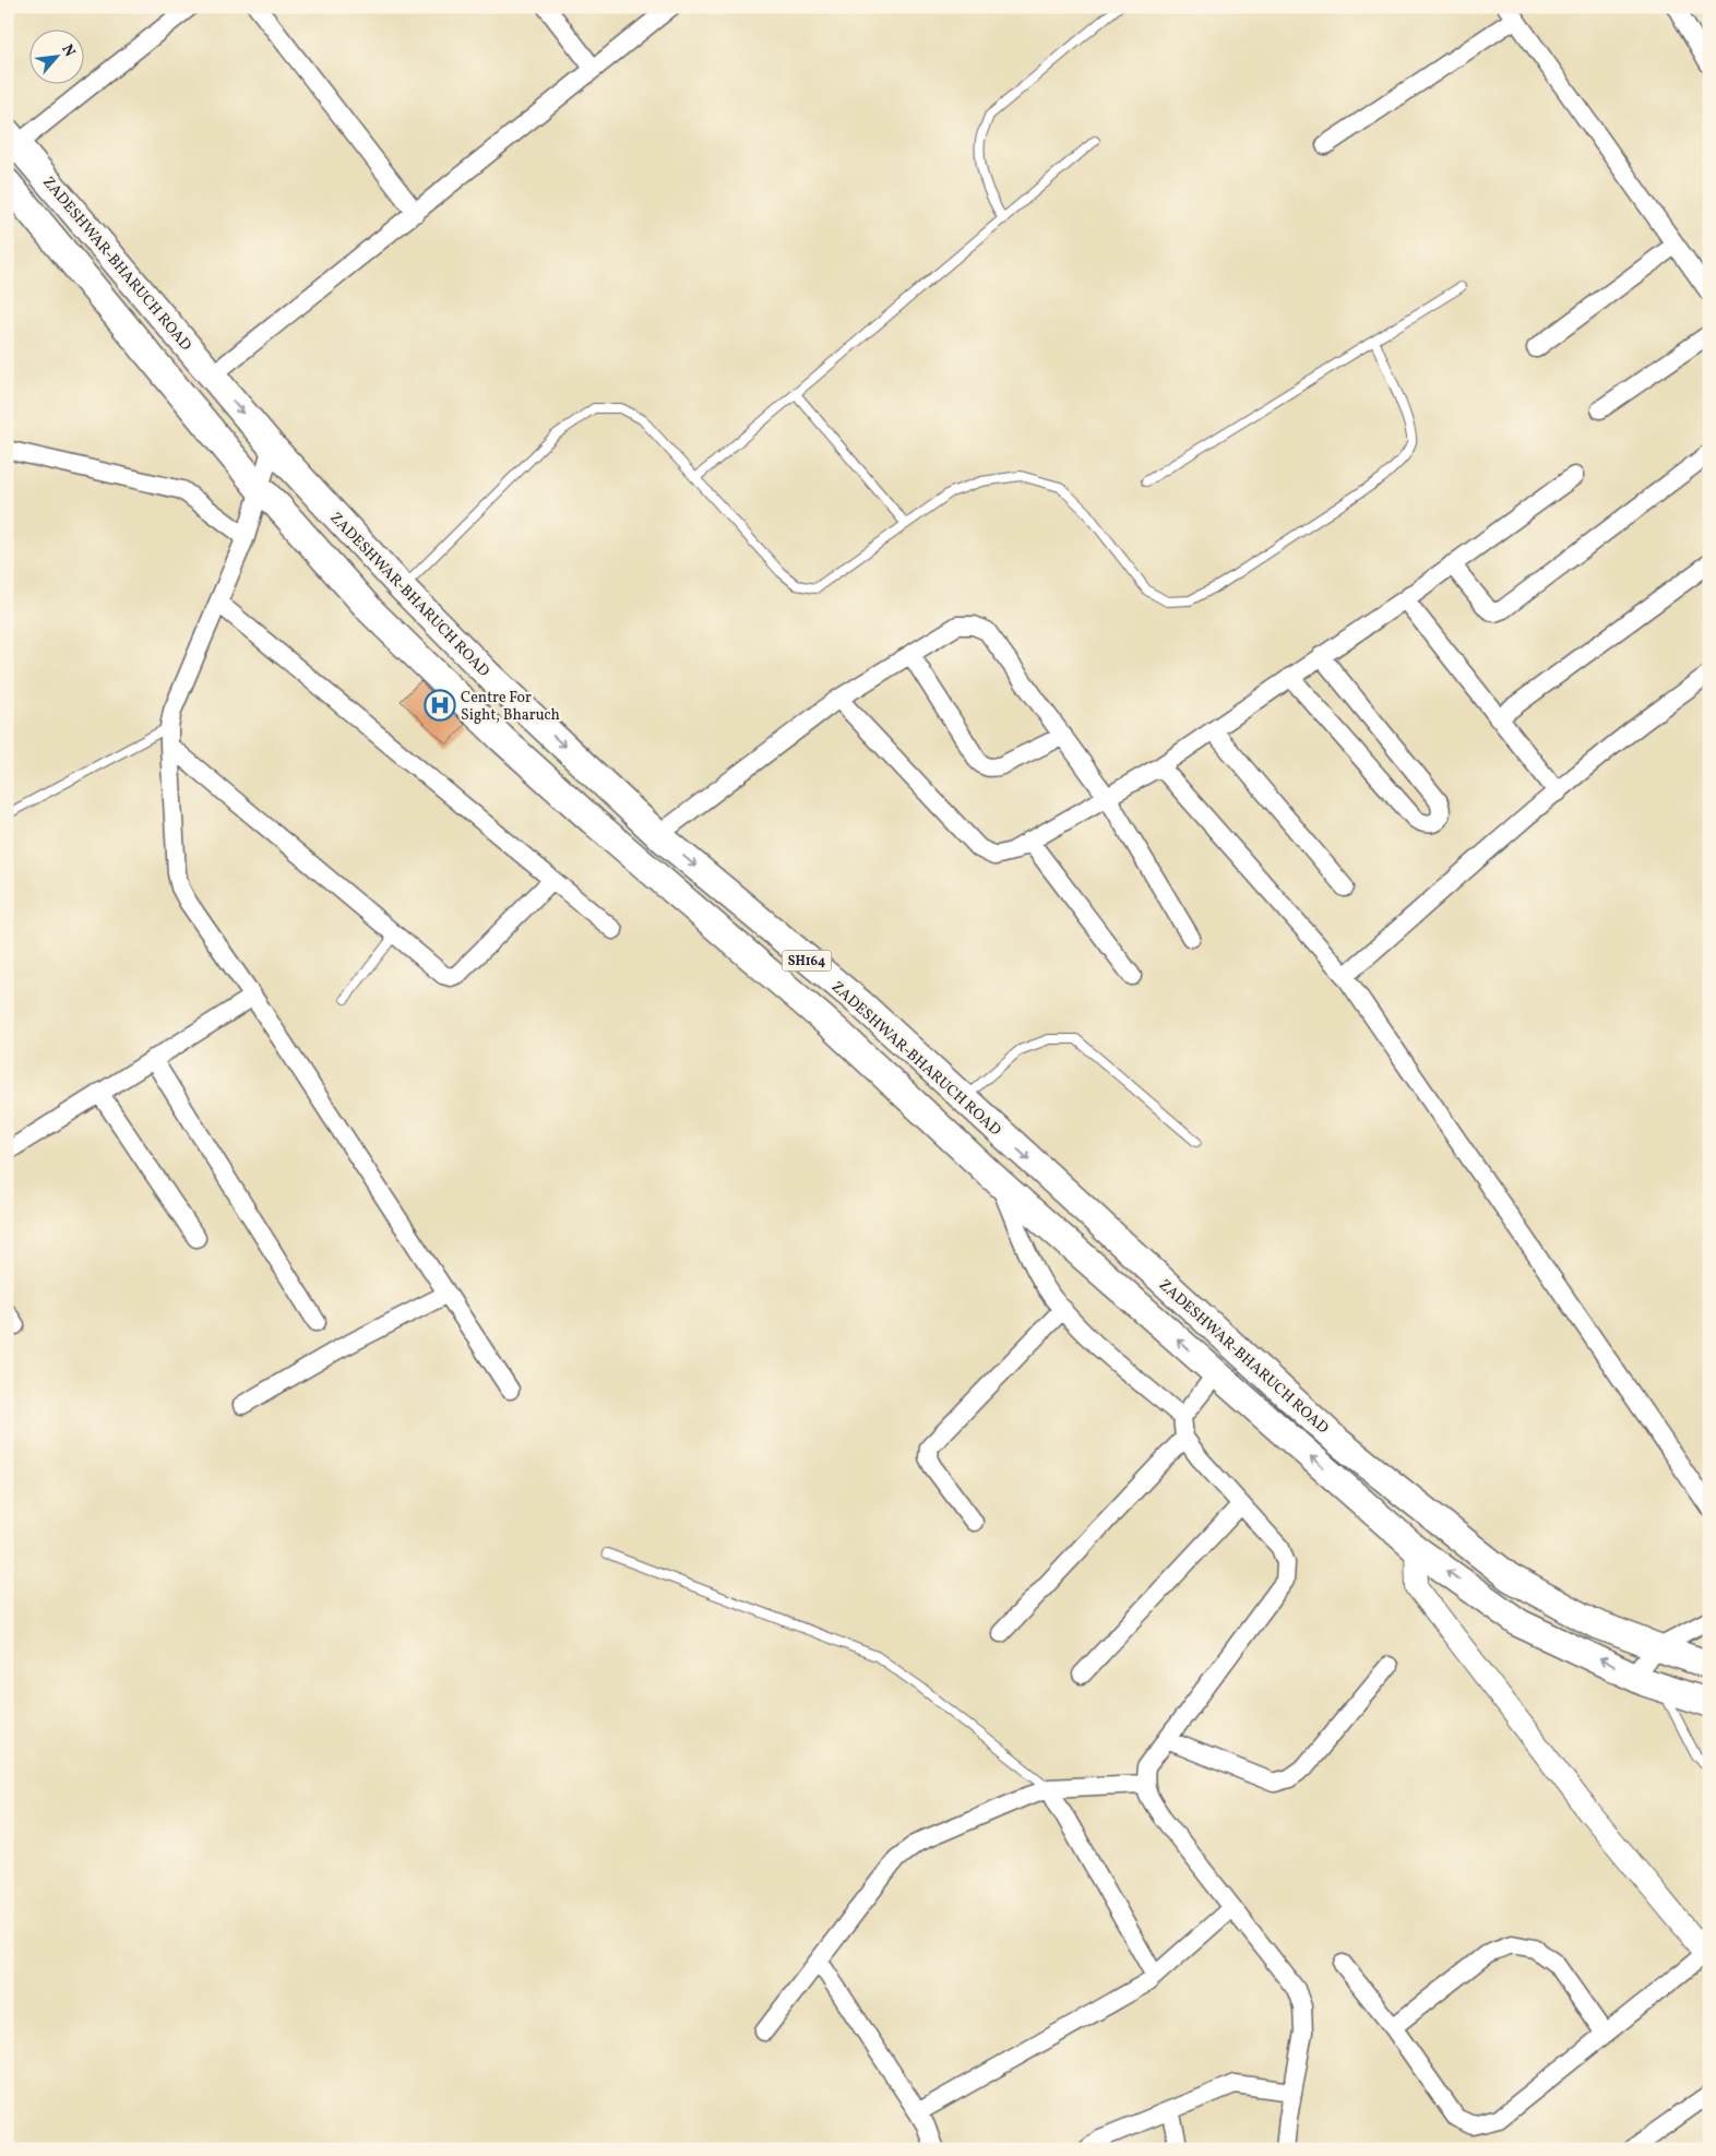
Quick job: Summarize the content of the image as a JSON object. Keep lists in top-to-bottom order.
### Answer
{
  "streets": {
    "main road": ["ZADESHWAR-BHARUCH ROAD", "SH164"]
  },
  "places": {
    "hospital": ["Centre For Sight, Bharuch"]
  },
  "north": "top right"
}
